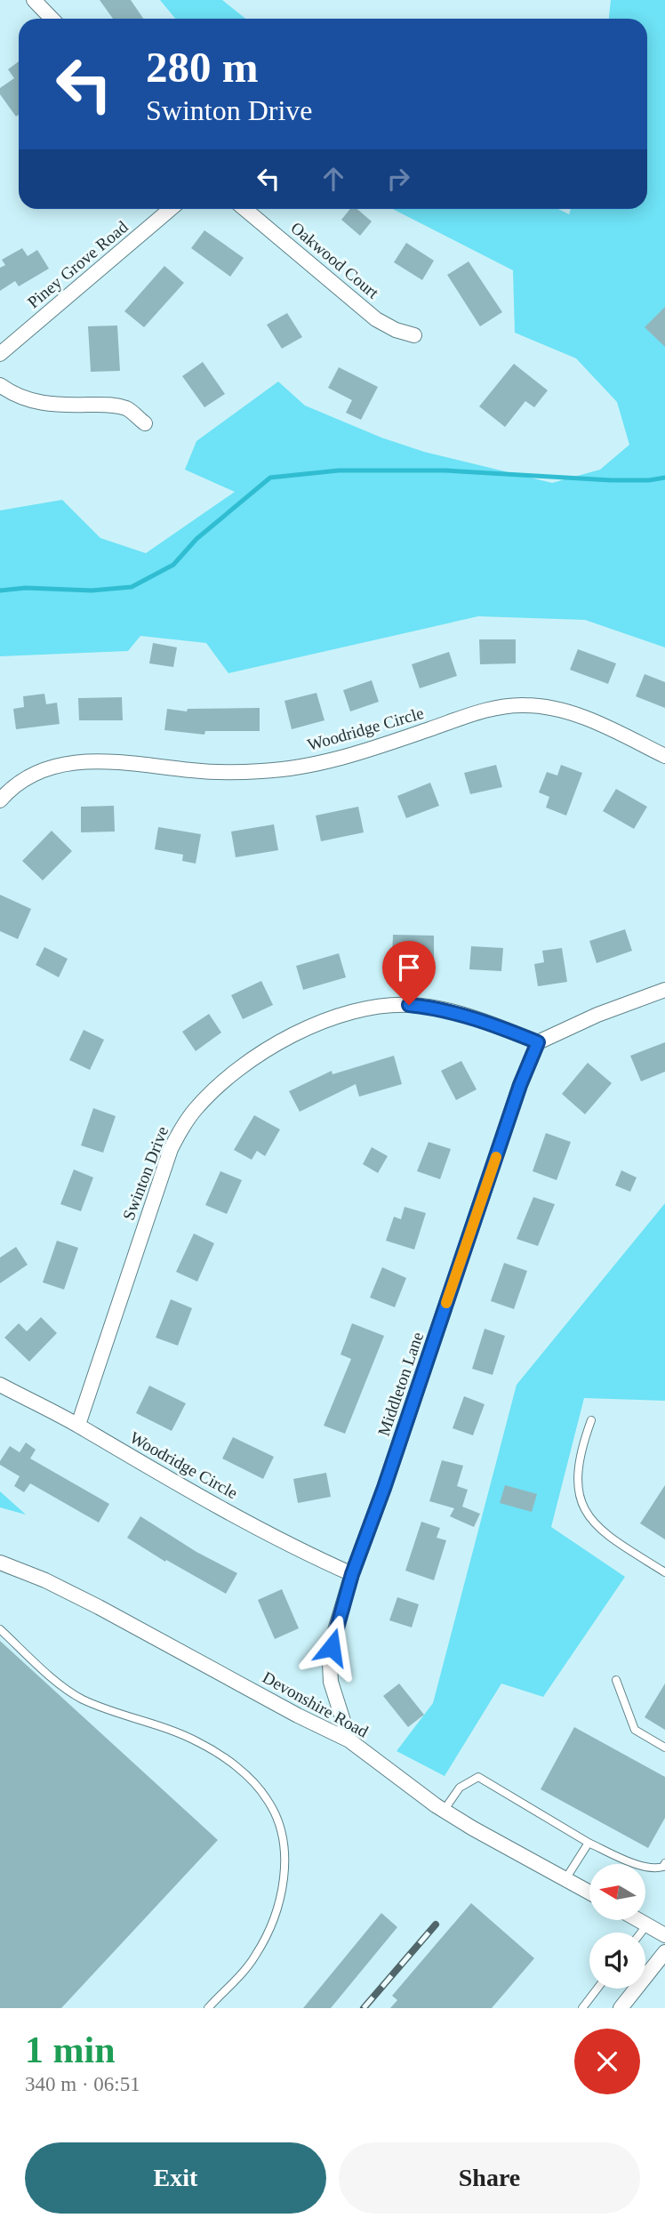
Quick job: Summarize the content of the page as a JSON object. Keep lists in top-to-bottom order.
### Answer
{
  "streets": {
    "street": [
      "Oakwood Court",
      "Piney Grove Road",
      "Woodridge Circle",
      "Swinton Drive",
      "Middleton Lane",
      "Devonshire Road"
    ]
  },
  "crossings": [
    ["Woodridge Circle", "Swinton Drive"],
    ["Woodridge Circle", "Middleton Lane"],
    ["Swinton Drive", "Middleton Lane"],
    ["Middleton Lane", "Devonshire Road"]
  ],
  "north": "left",
  "page": {
    "turn": ["280 m", "Swinton Drive"],
    "heading": ["1 min", "340 m · 06:51"],
    "buttons": ["Exit", "Share"]
  }
}
